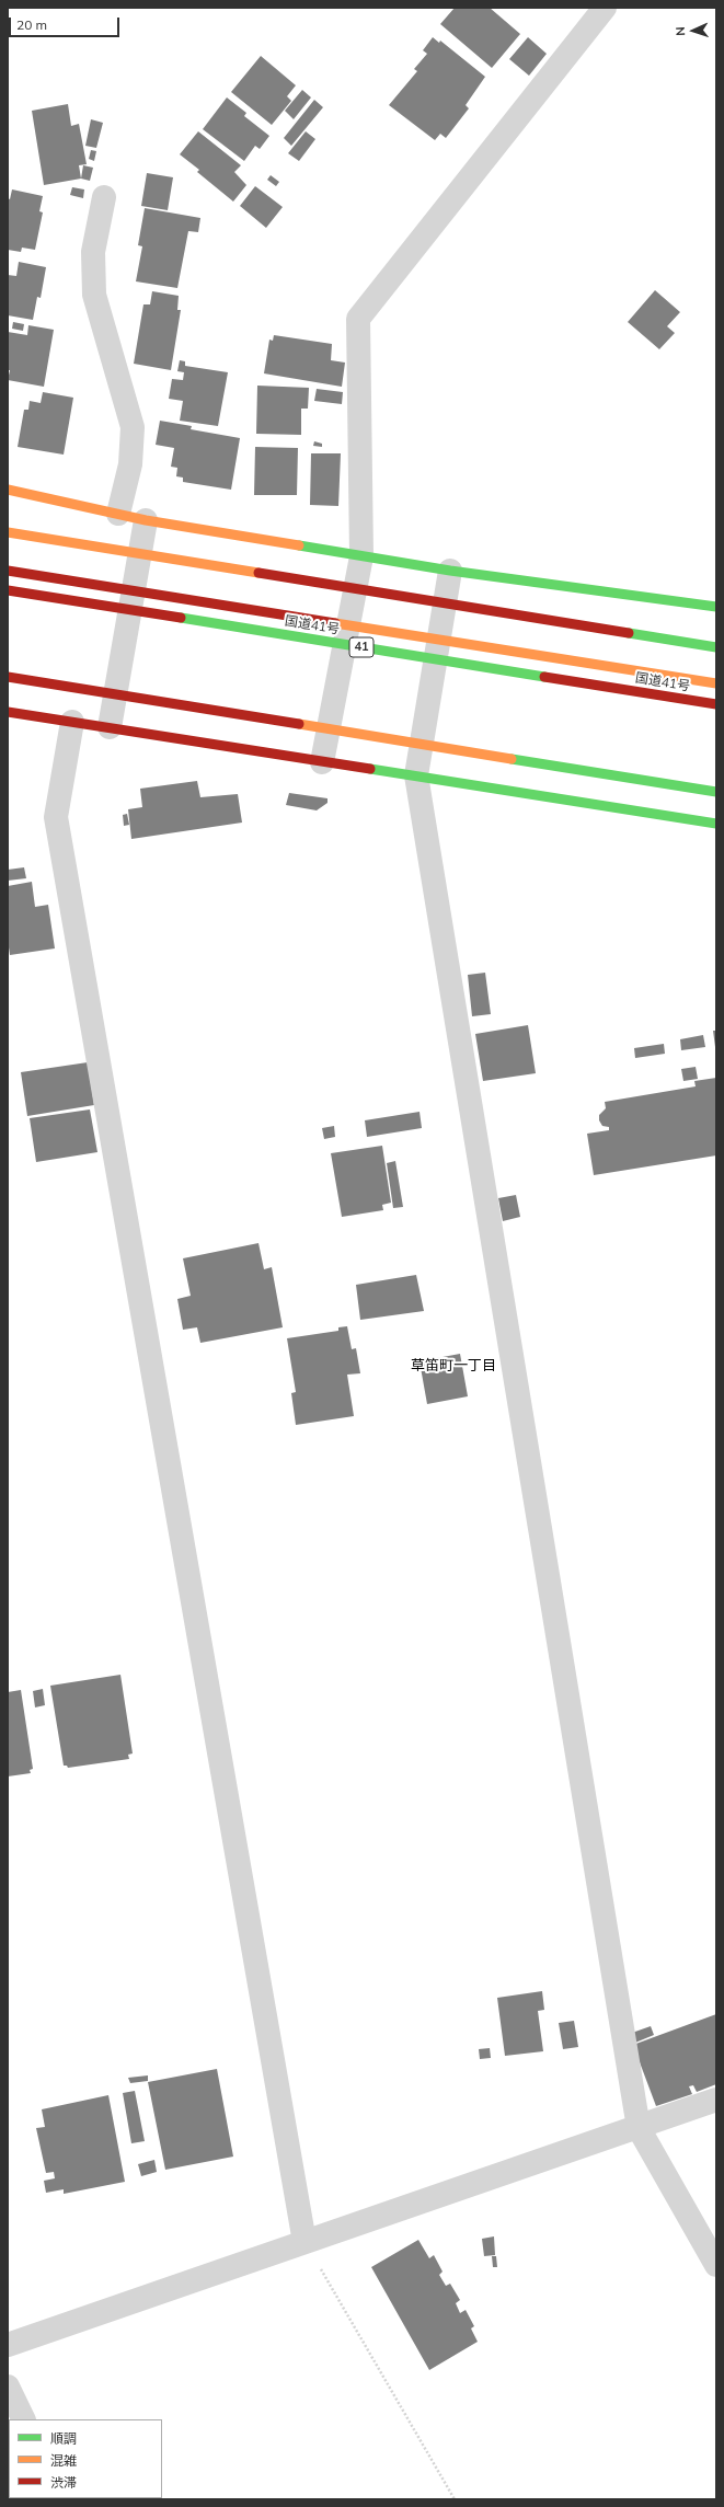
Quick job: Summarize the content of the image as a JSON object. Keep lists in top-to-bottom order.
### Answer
{
  "streets": {
    "highway": ["国道41号", "41"]
  },
  "districts": ["草笛町一丁目"],
  "legend": ["順調", "混雑", "渋滞"],
  "scale_bar": "20 m",
  "north": "left"
}
